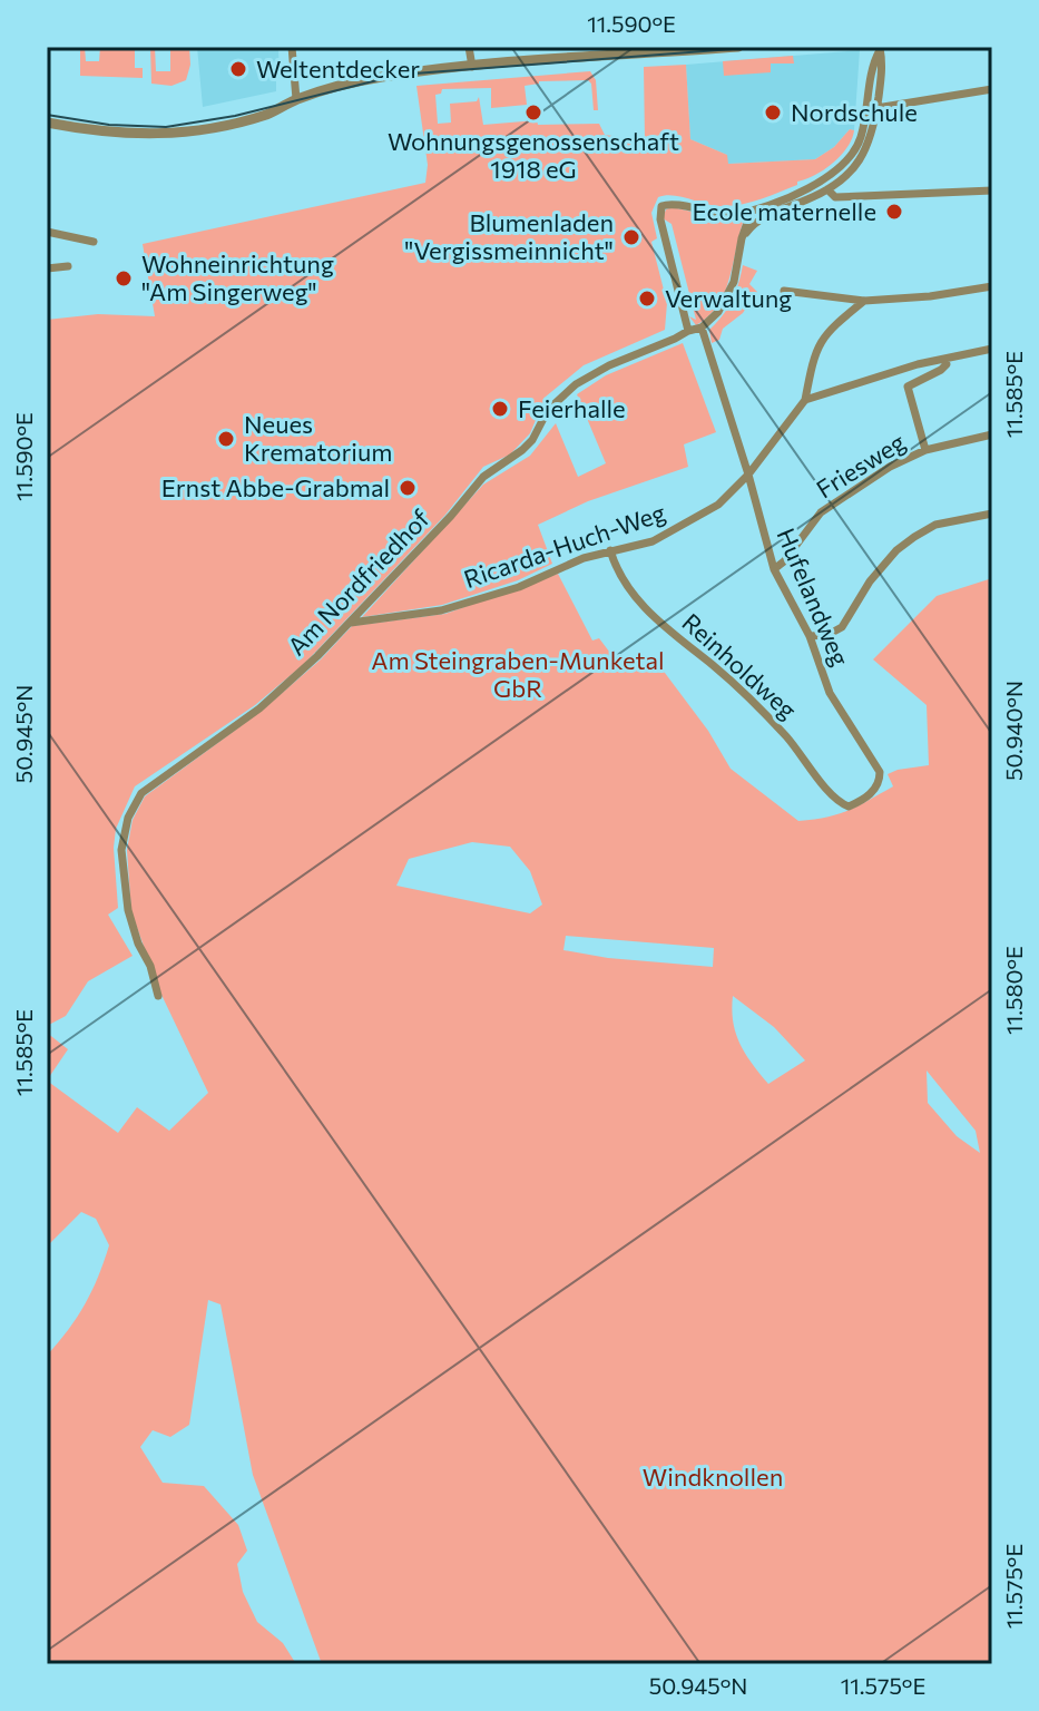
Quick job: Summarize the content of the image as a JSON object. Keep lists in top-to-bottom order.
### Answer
{
  "streets": {
    "street": [
      "Friesweg",
      "Ricarda-Huch-Weg",
      "Am Nordfriedhof",
      "Hufelandweg",
      "Reinholdweg"
    ]
  },
  "crossings": [
    ["Friesweg", "Hufelandweg"],
    ["Ricarda-Huch-Weg", "Am Nordfriedhof"],
    ["Ricarda-Huch-Weg", "Hufelandweg"],
    ["Ricarda-Huch-Weg", "Reinholdweg"],
    ["Hufelandweg", "Reinholdweg"]
  ],
  "parks": ["Am Steingraben-Munketal GbR", "Windknollen"],
  "places": [
    "Weltentdecker",
    "Wohnungsgenossenschaft 1918 eG",
    "Nordschule",
    "Ecole maternelle",
    "Blumenladen \"Vergissmeinnicht\"",
    "Wohneinrichtung \"Am Singerweg\"",
    "Verwaltung",
    "Feierhalle",
    "Neues Krematorium",
    "Ernst Abbe-Grabmal"
  ],
  "coordinates": [
    "11.590°E",
    "11.585°E",
    "50.940°N",
    "50.945°N",
    "11.580°E",
    "11.575°E"
  ]
}
